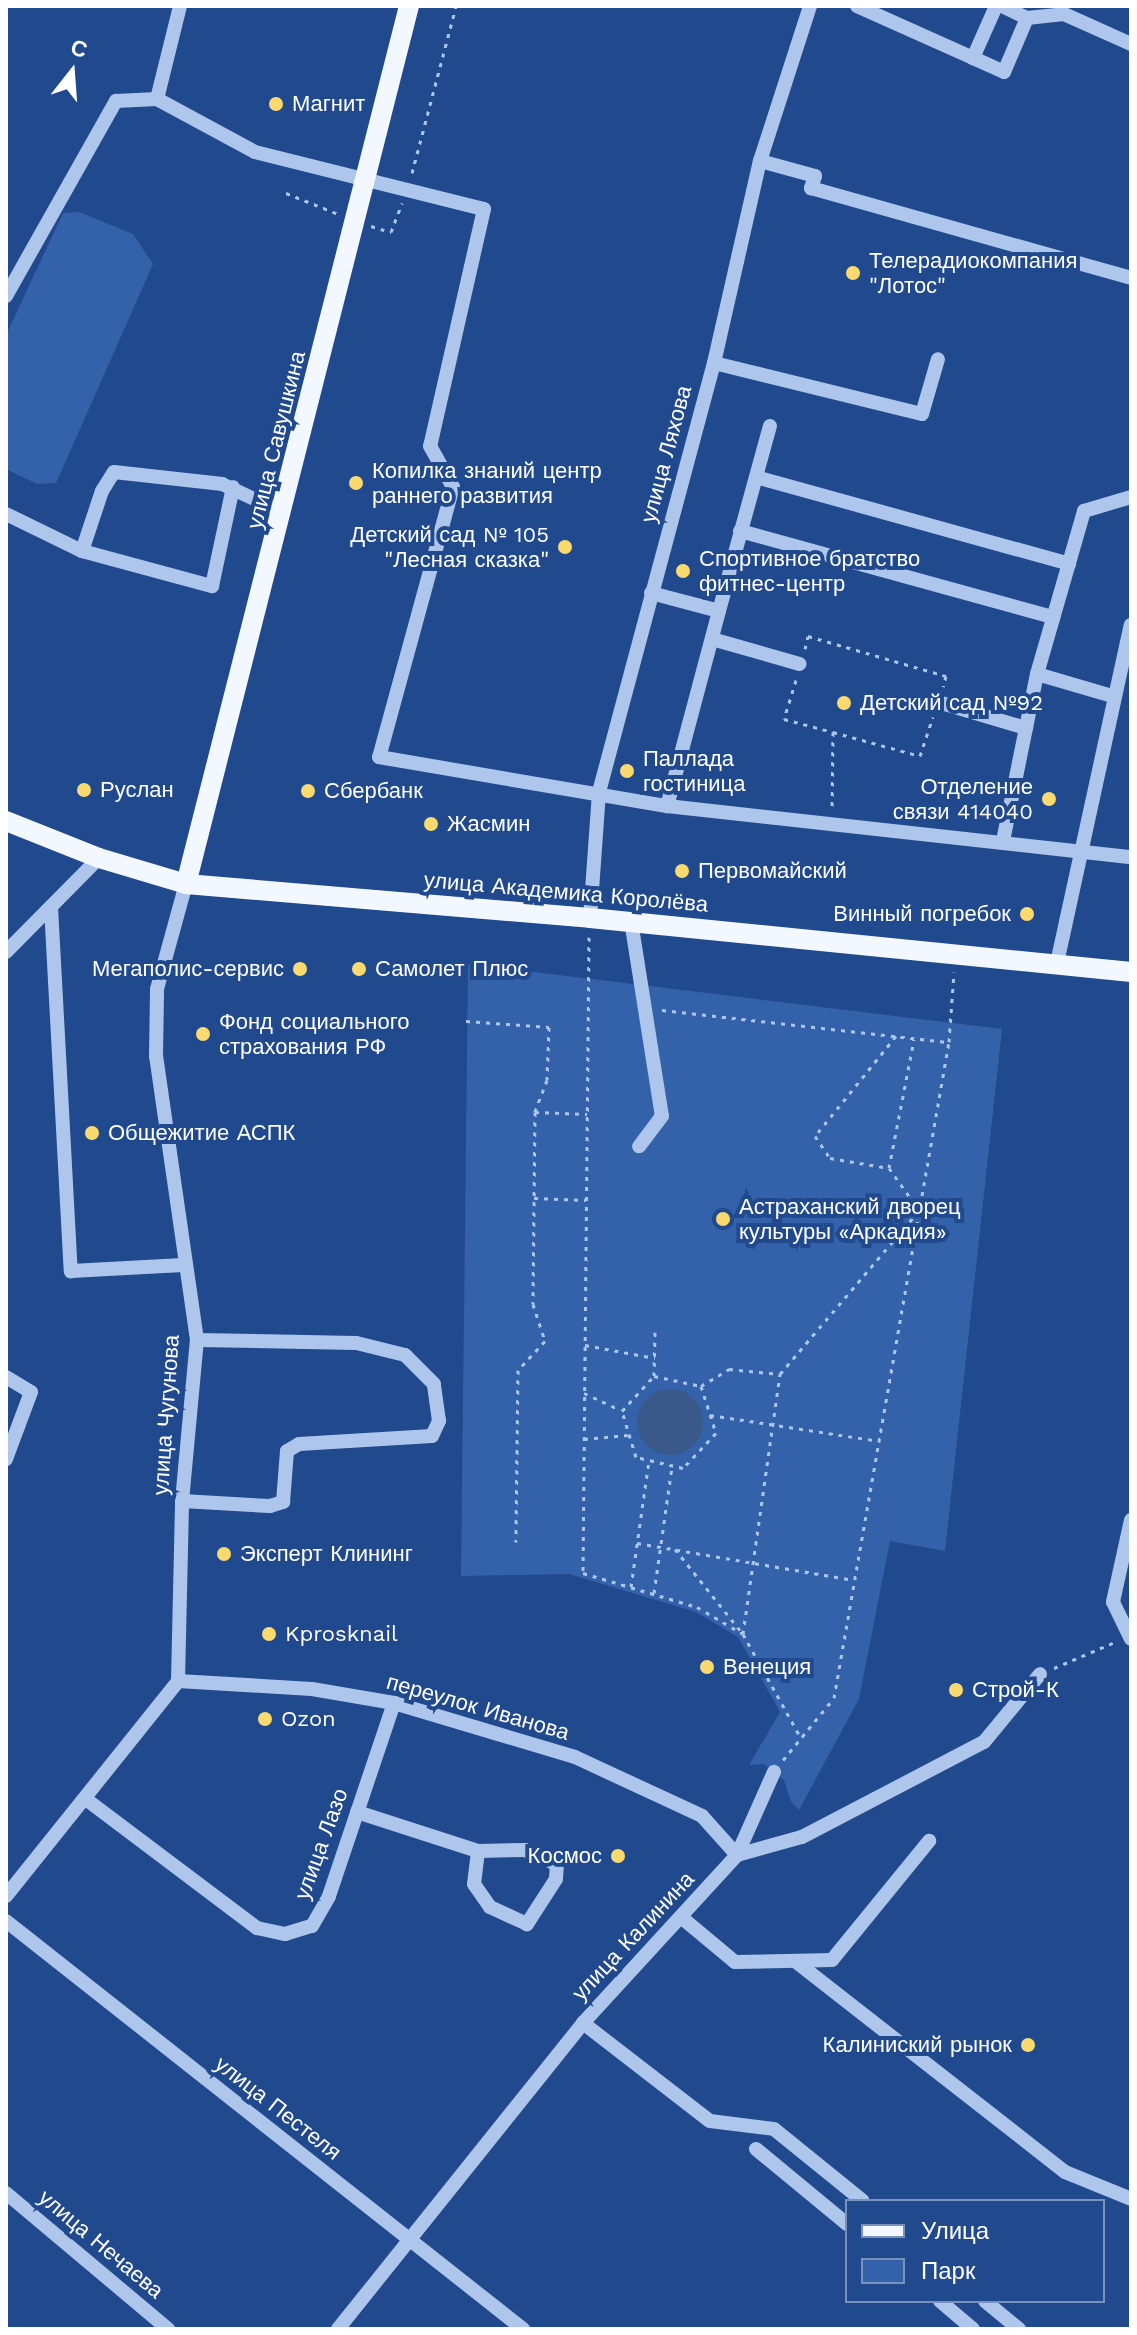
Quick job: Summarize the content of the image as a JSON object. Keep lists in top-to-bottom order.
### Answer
{
  "streets": {
    "main road": ["улица Савушкина", "улица Академика Королёва"],
    "street": [
      "улица Ляхова",
      "улица Чугунова",
      "переулок Иванова",
      "улица Лазо",
      "улица Калинина",
      "улица Пестеля",
      "улица Нечаева"
    ]
  },
  "crossings": [
    ["улица Савушкина", "улица Академика Королёва"],
    ["улица Савушкина", "улица Чугунова"],
    ["улица Ляхова", "улица Академика Королёва"],
    ["улица Академика Королёва", "улица Чугунова"],
    ["улица Чугунова", "переулок Иванова"],
    ["переулок Иванова", "улица Лазо"],
    ["переулок Иванова", "улица Калинина"],
    ["улица Калинина", "улица Пестеля"]
  ],
  "places": [
    "Магнит",
    "Телерадиокомпания \"Лотос\"",
    "Копилка знаний центр раннего развития",
    "Детский сад № 105 \"Лесная сказка\"",
    "Спортивное братство фитнес-центр",
    "Детский сад №92",
    "Паллада гостиница",
    "Руслан",
    "Сбербанк",
    "Отделение связи 414040",
    "Жасмин",
    "Первомайский",
    "Винный погребок",
    "Мегаполис-сервис",
    "Самолет Плюс",
    "Фонд социального страхования РФ",
    "Общежитие АСПК",
    "Астраханский дворец культуры «Аркадия»",
    "Эксперт Клининг",
    "Kprosknail",
    "Венеция",
    "Строй-К",
    "Ozon",
    "Космос",
    "Калиниский рынок"
  ],
  "legend": ["Улица", "Парк"],
  "north": "top"
}
